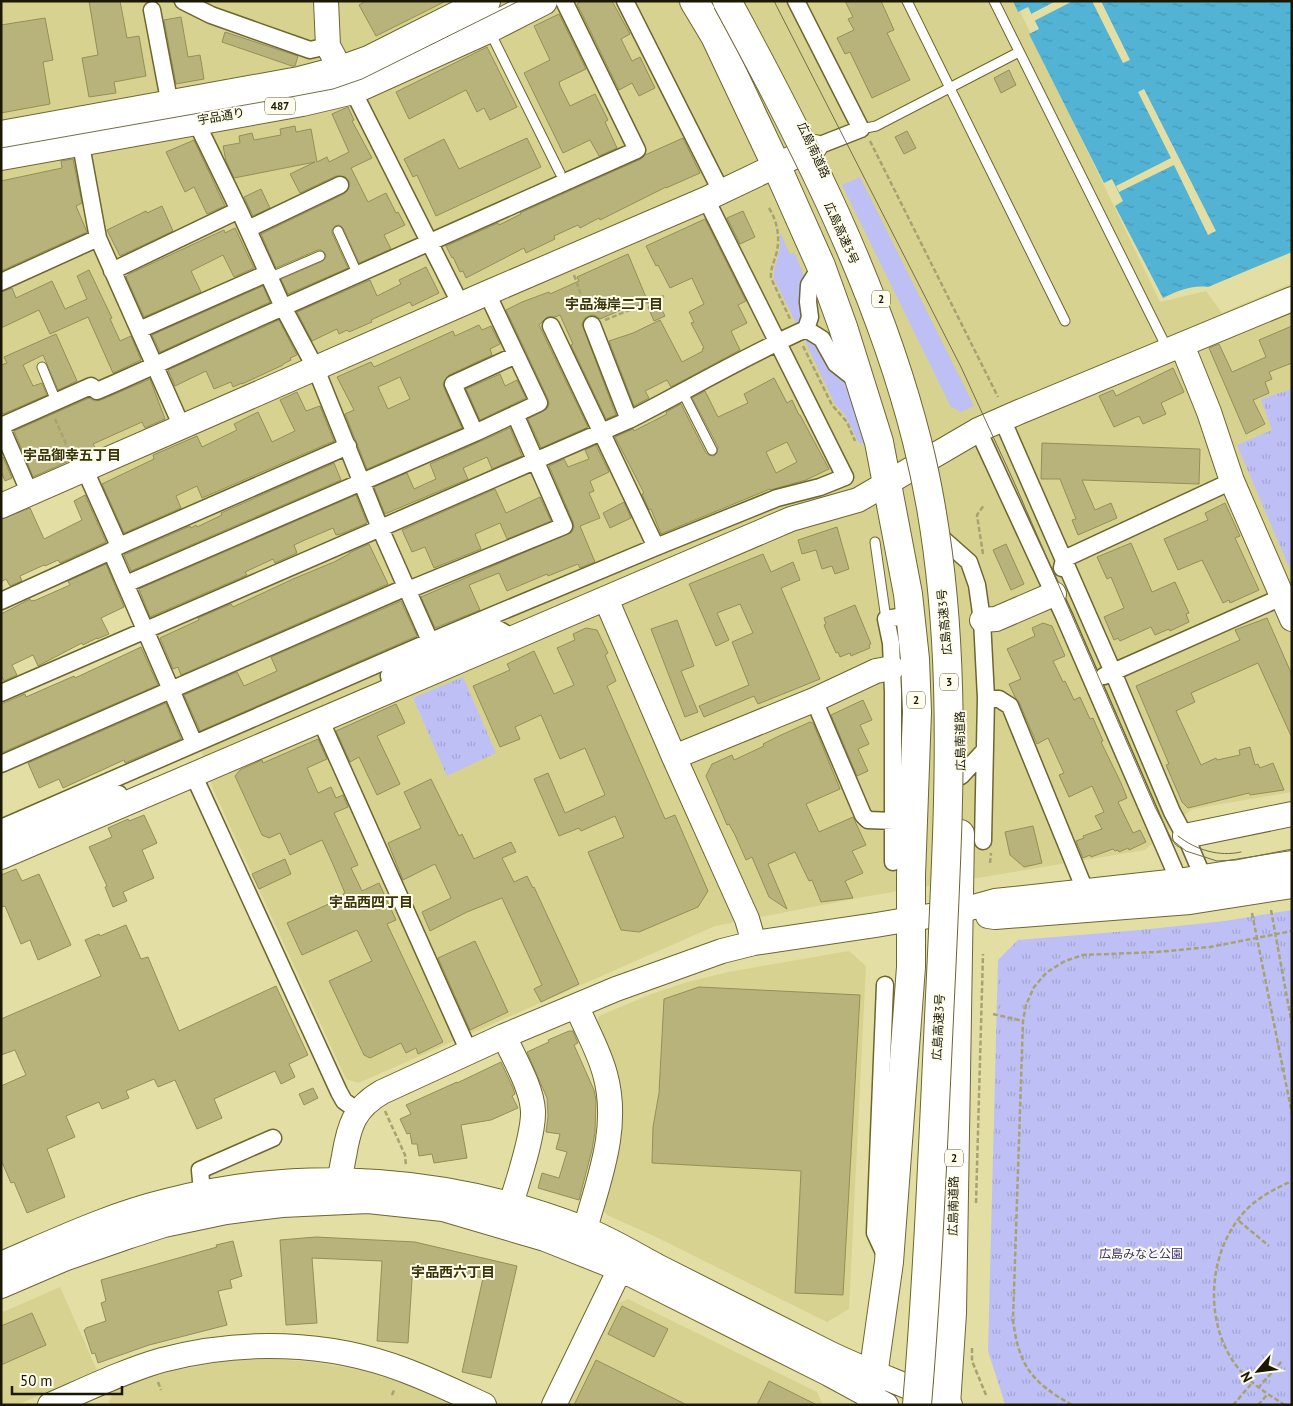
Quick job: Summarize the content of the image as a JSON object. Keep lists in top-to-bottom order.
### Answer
{
  "streets": {
    "highway": [
      "487",
      "宇品通り",
      "広島南道路",
      "広島高速3号",
      "2",
      "3"
    ]
  },
  "districts": [
    "宇品海岸二丁目",
    "宇品御幸五丁目",
    "宇品西四丁目",
    "宇品西六丁目"
  ],
  "parks": ["広島みなと公園"],
  "scale_bar": "50 m",
  "north": "bottom left"
}
